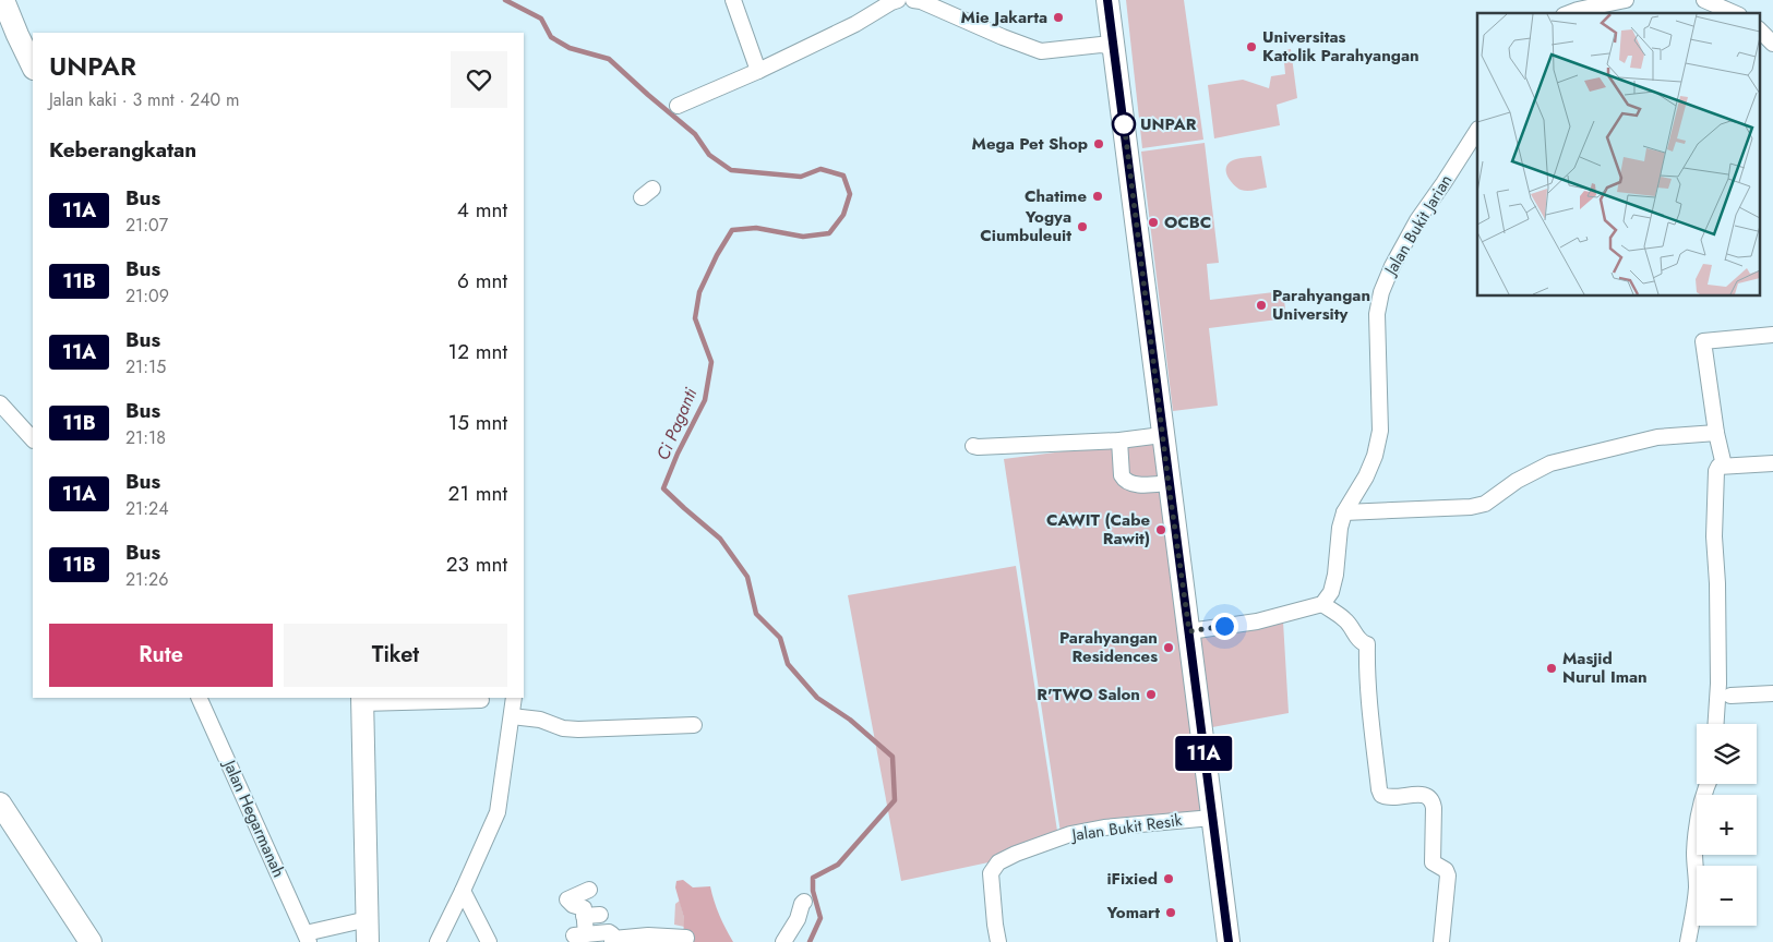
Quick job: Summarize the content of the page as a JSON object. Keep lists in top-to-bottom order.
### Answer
{
  "streets": {
    "street": ["Jalan Bukit Jarian", "Jalan Hegarmanah", "Jalan Bukit Resik"]
  },
  "water": ["Ci Paganti"],
  "places": [
    "Mie Jakarta",
    "Universitas Katolik Parahyangan",
    "UNPAR",
    "Mega Pet Shop",
    "Chatime",
    "OCBC",
    "Yogya Ciumbuleuit",
    "Parahyangan University",
    "CAWIT (Cabe Rawit)",
    "Parahyangan Residences",
    "Masjid Nurul Iman",
    "R'TWO Salon",
    "iFixied",
    "Yomart"
  ],
  "lines": ["bus line 11A"],
  "page": {
    "on_map": "11A",
    "heading": [
      ["UNPAR", "Jalan kaki · 3 mnt · 240 m"],
      "Keberangkatan"
    ],
    "list": [
      {
        "mark": "11A",
        "name": "Bus",
        "note": "21:07",
        "value": "4 mnt"
      },
      {
        "mark": "11B",
        "name": "Bus",
        "note": "21:09",
        "value": "6 mnt"
      },
      {
        "mark": "11A",
        "name": "Bus",
        "note": "21:15",
        "value": "12 mnt"
      },
      {
        "mark": "11B",
        "name": "Bus",
        "note": "21:18",
        "value": "15 mnt"
      },
      {
        "mark": "11A",
        "name": "Bus",
        "note": "21:24",
        "value": "21 mnt"
      },
      {
        "mark": "11B",
        "name": "Bus",
        "note": "21:26",
        "value": "23 mnt"
      }
    ],
    "buttons": ["Rute", "Tiket"],
    "map_buttons": ["+", "−"]
  }
}
